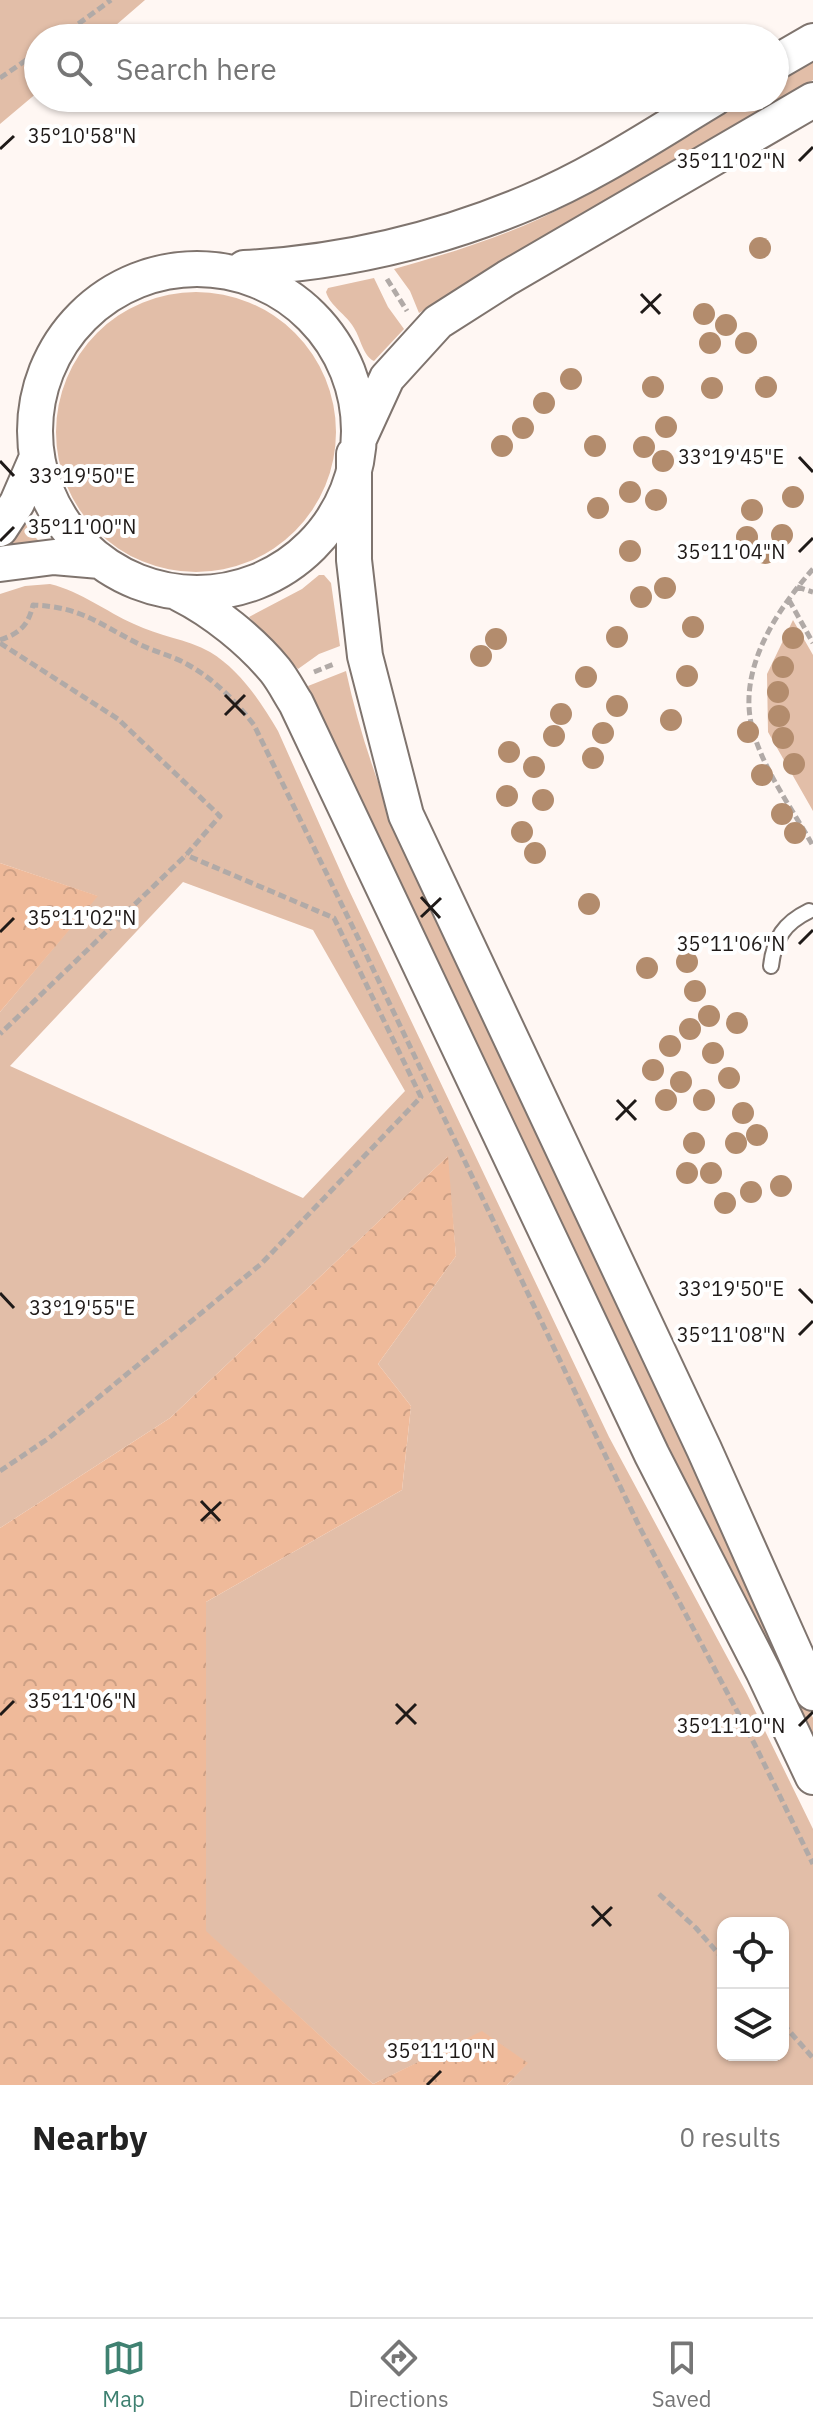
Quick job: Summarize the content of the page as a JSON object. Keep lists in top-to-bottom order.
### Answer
{
  "page": {
    "search": "Search here",
    "heading": ["Nearby", "0 results"],
    "nav": ["Map", "Directions", "Saved"]
  },
  "coordinates": [
    "35°10'58\"N",
    "35°11'02\"N",
    "33°19'45\"E",
    "33°19'50\"E",
    "35°11'00\"N",
    "35°11'04\"N",
    "35°11'06\"N",
    "33°19'55\"E",
    "35°11'08\"N",
    "35°11'10\"N"
  ]
}
